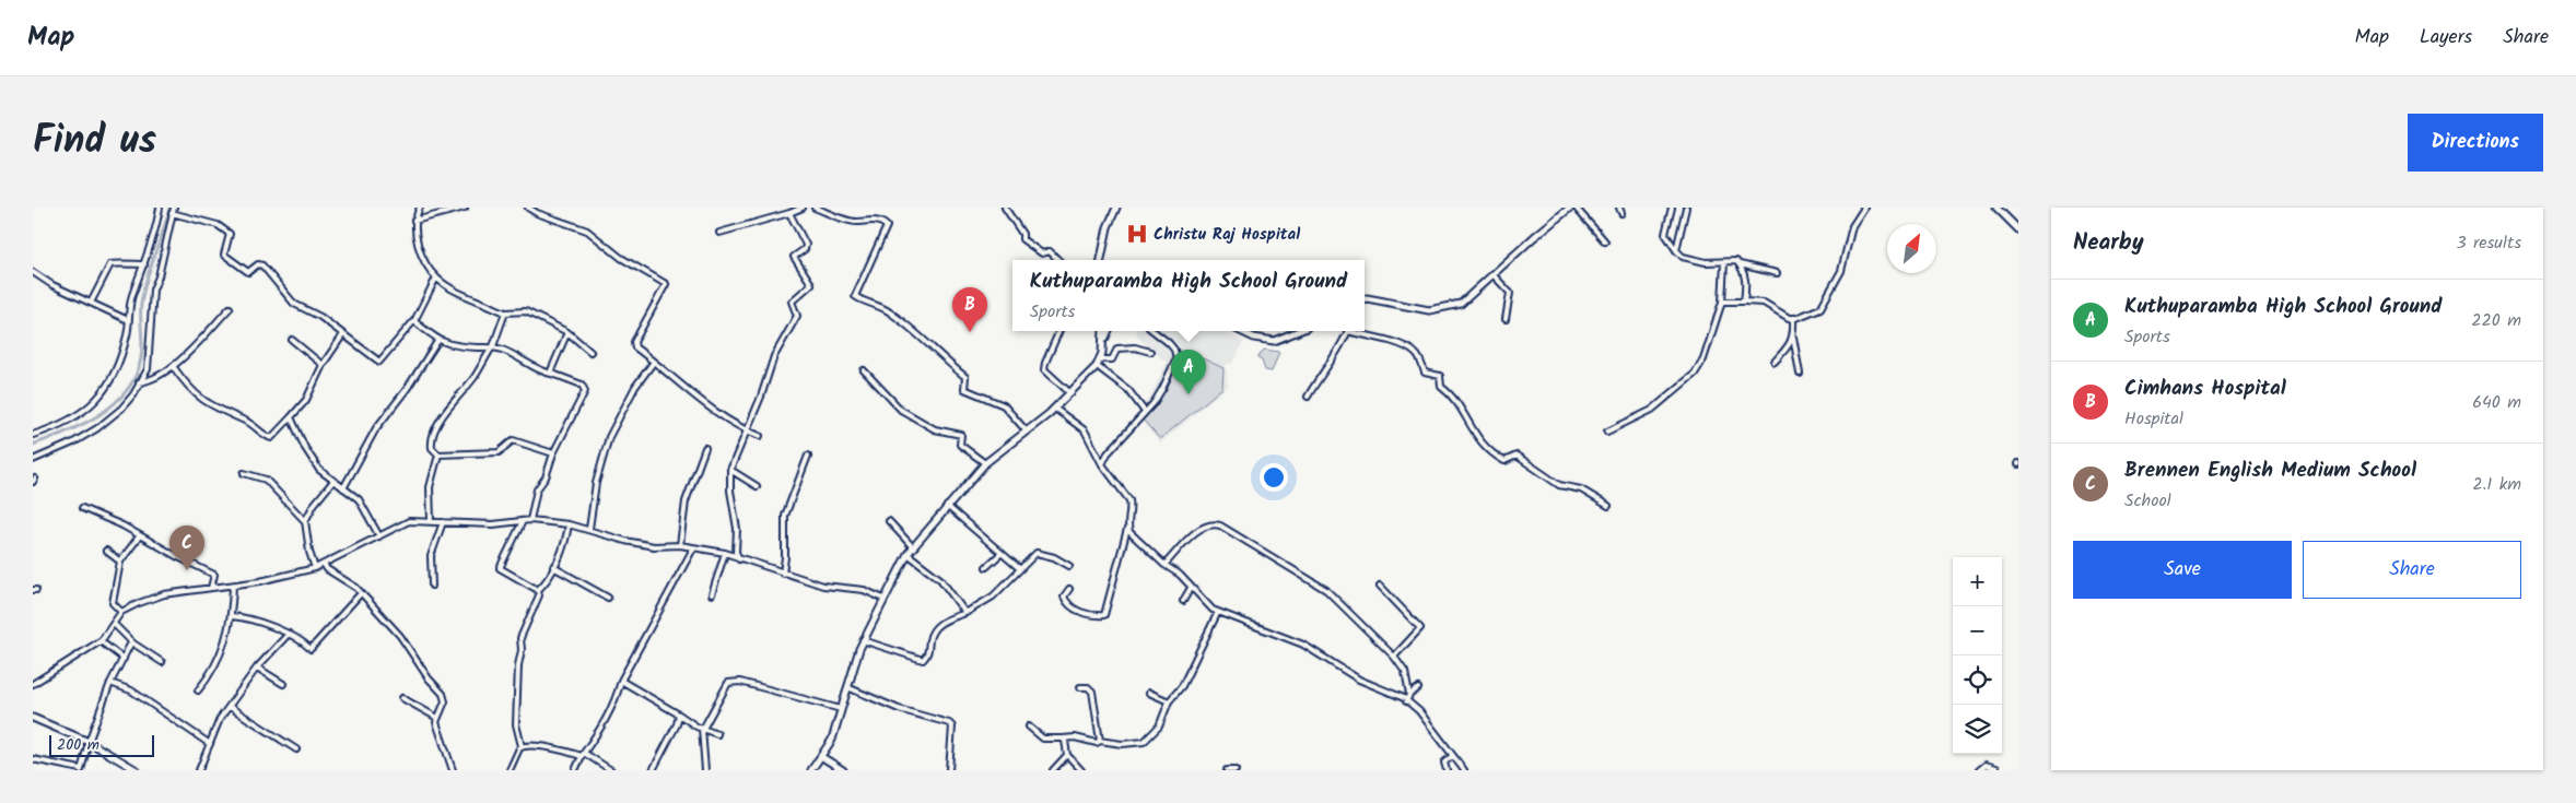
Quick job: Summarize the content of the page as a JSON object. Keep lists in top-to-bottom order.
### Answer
{
  "places": {
    "hospital": ["Christu Raj Hospital"]
  },
  "scale_bar": "200 m",
  "north": "top right",
  "page": {
    "header": "Map",
    "nav": ["Map", "Layers", "Share"],
    "title": "Find us",
    "buttons": [
      "Directions",
      ["Save", "Share"]
    ],
    "heading": ["Nearby", "3 results"],
    "popup": ["Kuthuparamba High School Ground", "Sports"],
    "list": [
      {
        "mark": "A",
        "name": "Kuthuparamba High School Ground",
        "note": "Sports",
        "value": "220 m"
      },
      {
        "mark": "B",
        "name": "Cimhans Hospital",
        "note": "Hospital",
        "value": "640 m"
      },
      {
        "mark": "C",
        "name": "Brennen English Medium School",
        "note": "School",
        "value": "2.1 km"
      }
    ],
    "pins": ["B", "A", "C"],
    "map_buttons": ["+", "−"],
    "scale": "200 m"
  }
}
